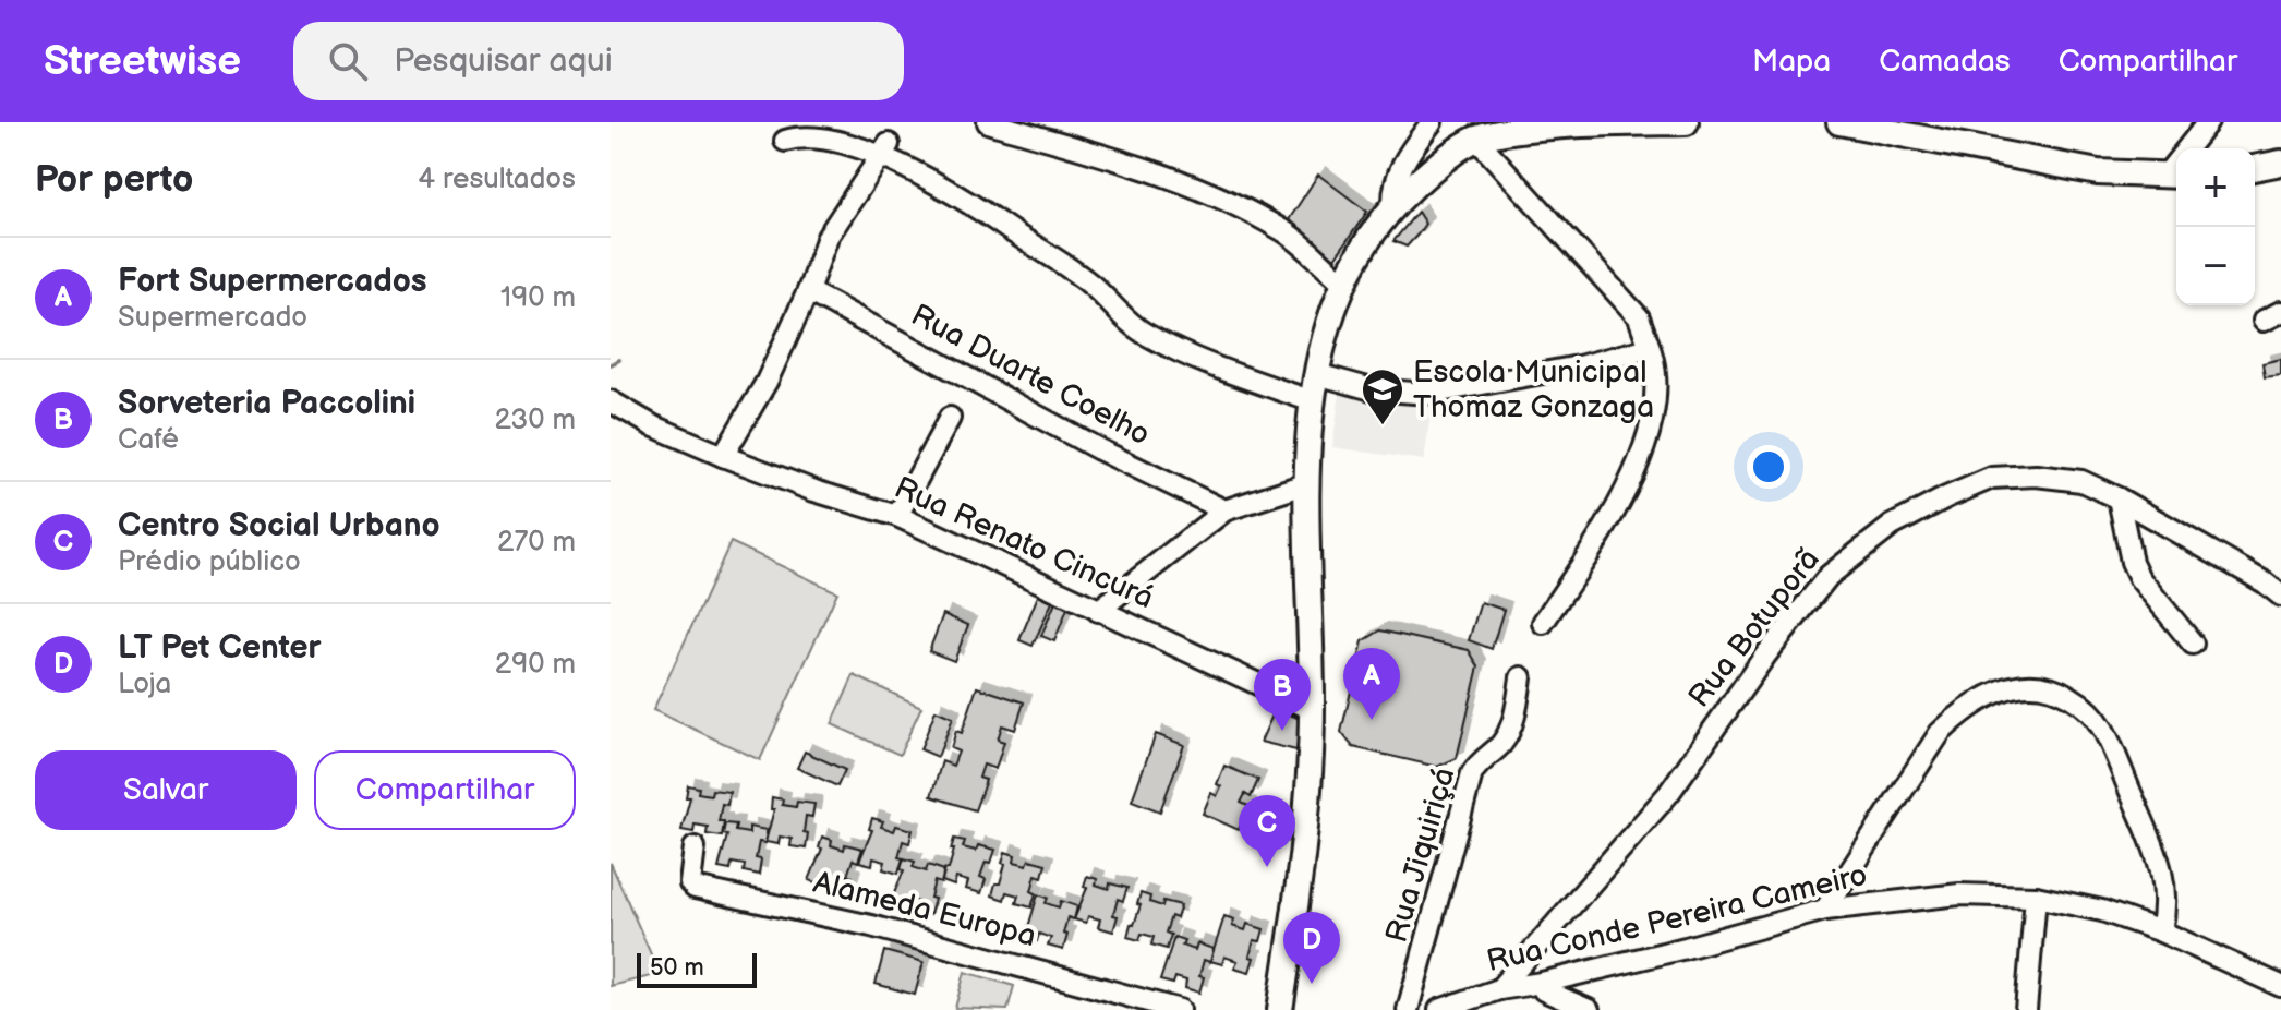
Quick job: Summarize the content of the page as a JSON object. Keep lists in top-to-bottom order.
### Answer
{
  "streets": {
    "street": [
      "Rua Duarte Coelho",
      "Rua Renato Cincurá",
      "Rua Botuporã",
      "Rua Jiquiriçá",
      "Alameda Europa",
      "Rua Conde Pereira Cameiro"
    ]
  },
  "crossings": [
    ["Rua Botuporã", "Rua Conde Pereira Cameiro"]
  ],
  "places": {
    "school or university": ["Escola Municipal Thomaz Gonzaga"]
  },
  "scale_bar": "50 m",
  "page": {
    "header": "Streetwise",
    "search": "Pesquisar aqui",
    "nav": ["Mapa", "Camadas", "Compartilhar"],
    "heading": ["Por perto", "4 resultados"],
    "map_buttons": ["+", "−"],
    "list": [
      {
        "mark": "A",
        "name": "Fort Supermercados",
        "note": "Supermercado",
        "value": "190 m"
      },
      {
        "mark": "B",
        "name": "Sorveteria Paccolini",
        "note": "Café",
        "value": "230 m"
      },
      {
        "mark": "C",
        "name": "Centro Social Urbano",
        "note": "Prédio público",
        "value": "270 m"
      },
      {
        "mark": "D",
        "name": "LT Pet Center",
        "note": "Loja",
        "value": "290 m"
      }
    ],
    "pins": [
      "A",
      "B",
      "C",
      "D"
    ],
    "buttons": ["Salvar", "Compartilhar"],
    "scale": "50 m"
  }
}
